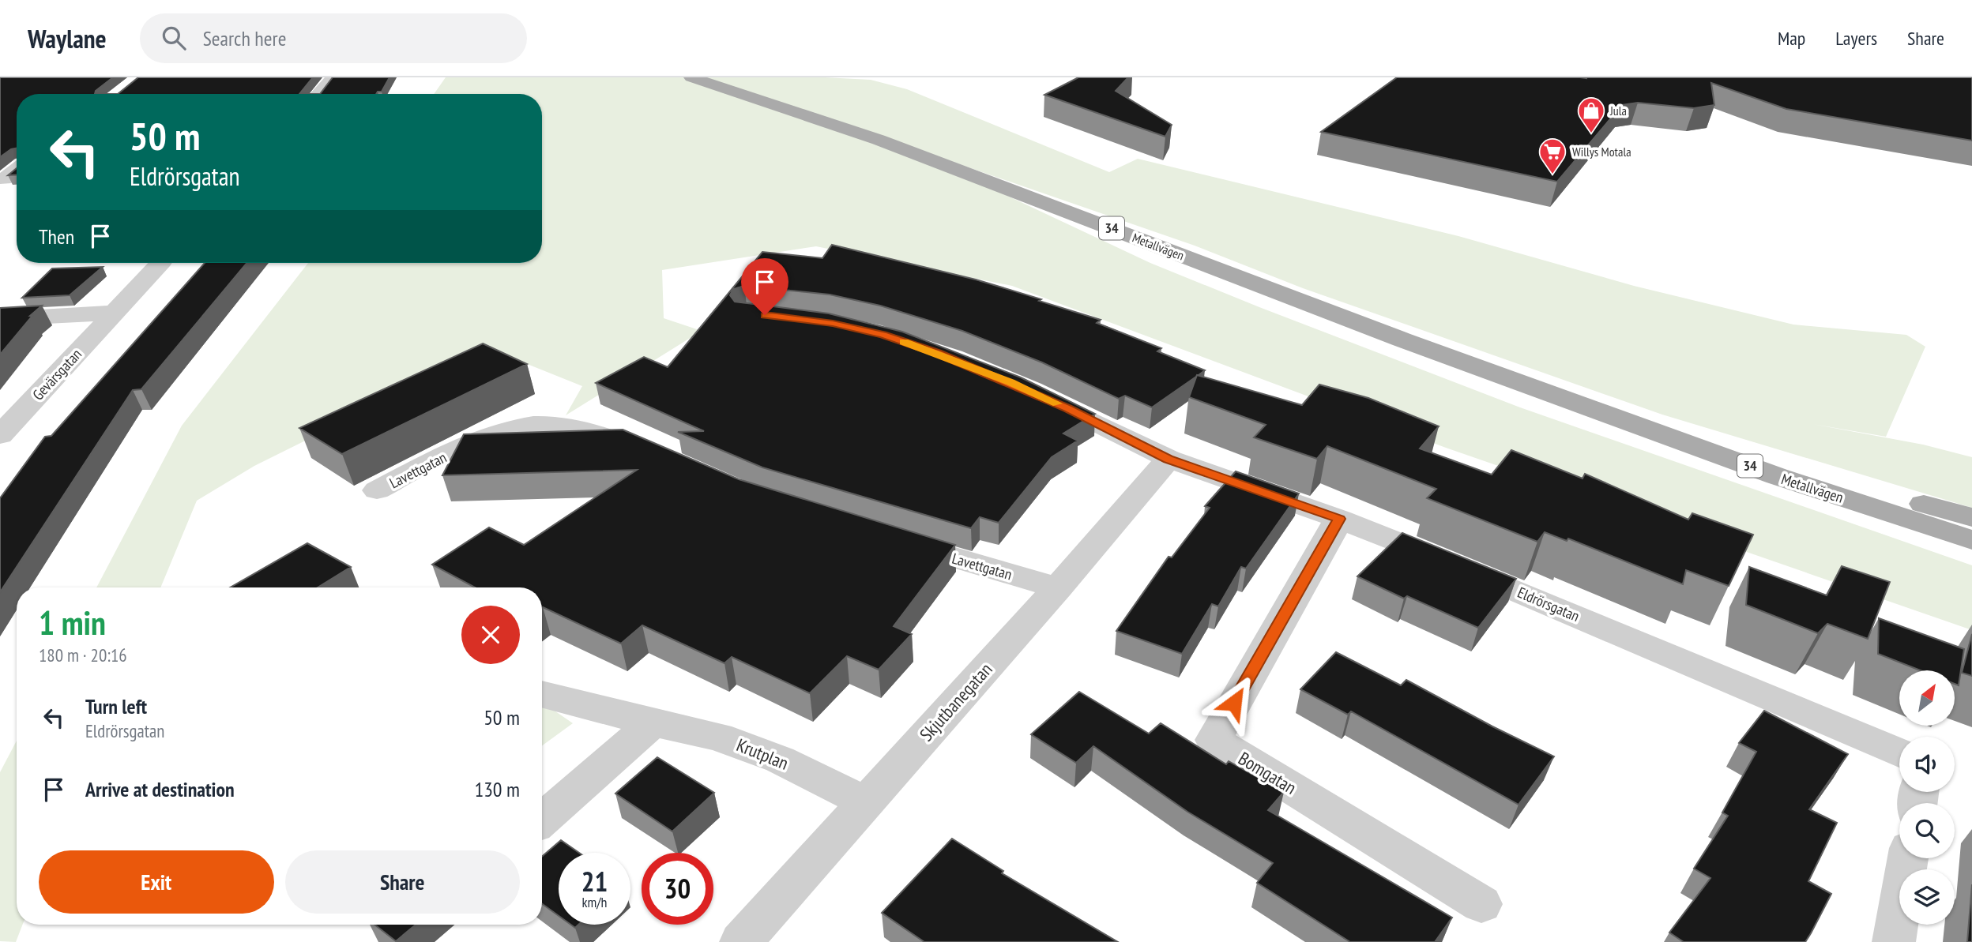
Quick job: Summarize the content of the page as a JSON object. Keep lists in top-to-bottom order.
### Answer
{
  "streets": {
    "main road": ["34", "Metallvägen"],
    "street": [
      "Gevärsgatan",
      "Lavettgatan",
      "Eldrörsgatan",
      "Skjutbanegatan",
      "Krutplan",
      "Bomgatan"
    ]
  },
  "crossings": [
    ["Lavettgatan", "Skjutbanegatan"],
    ["Eldrörsgatan", "Skjutbanegatan"],
    ["Eldrörsgatan", "Bomgatan"],
    ["Skjutbanegatan", "Krutplan"]
  ],
  "places": {
    "shop": ["Jula"],
    "supermarket": ["Willys Motala"]
  },
  "north": "top right",
  "page": {
    "header": "Waylane",
    "search": "Search here",
    "nav": ["Map", "Layers", "Share"],
    "turn": ["50 m", "Eldrörsgatan"],
    "then": "Then",
    "heading": ["1 min", "180 m · 20:16"],
    "list": [
      {
        "name": "Turn left",
        "note": "Eldrörsgatan",
        "value": "50 m"
      },
      {
        "name": "Arrive at destination",
        "value": "130 m"
      }
    ],
    "buttons": ["Exit", "Share"],
    "speed": "21 km/h",
    "limit": "30"
  }
}
